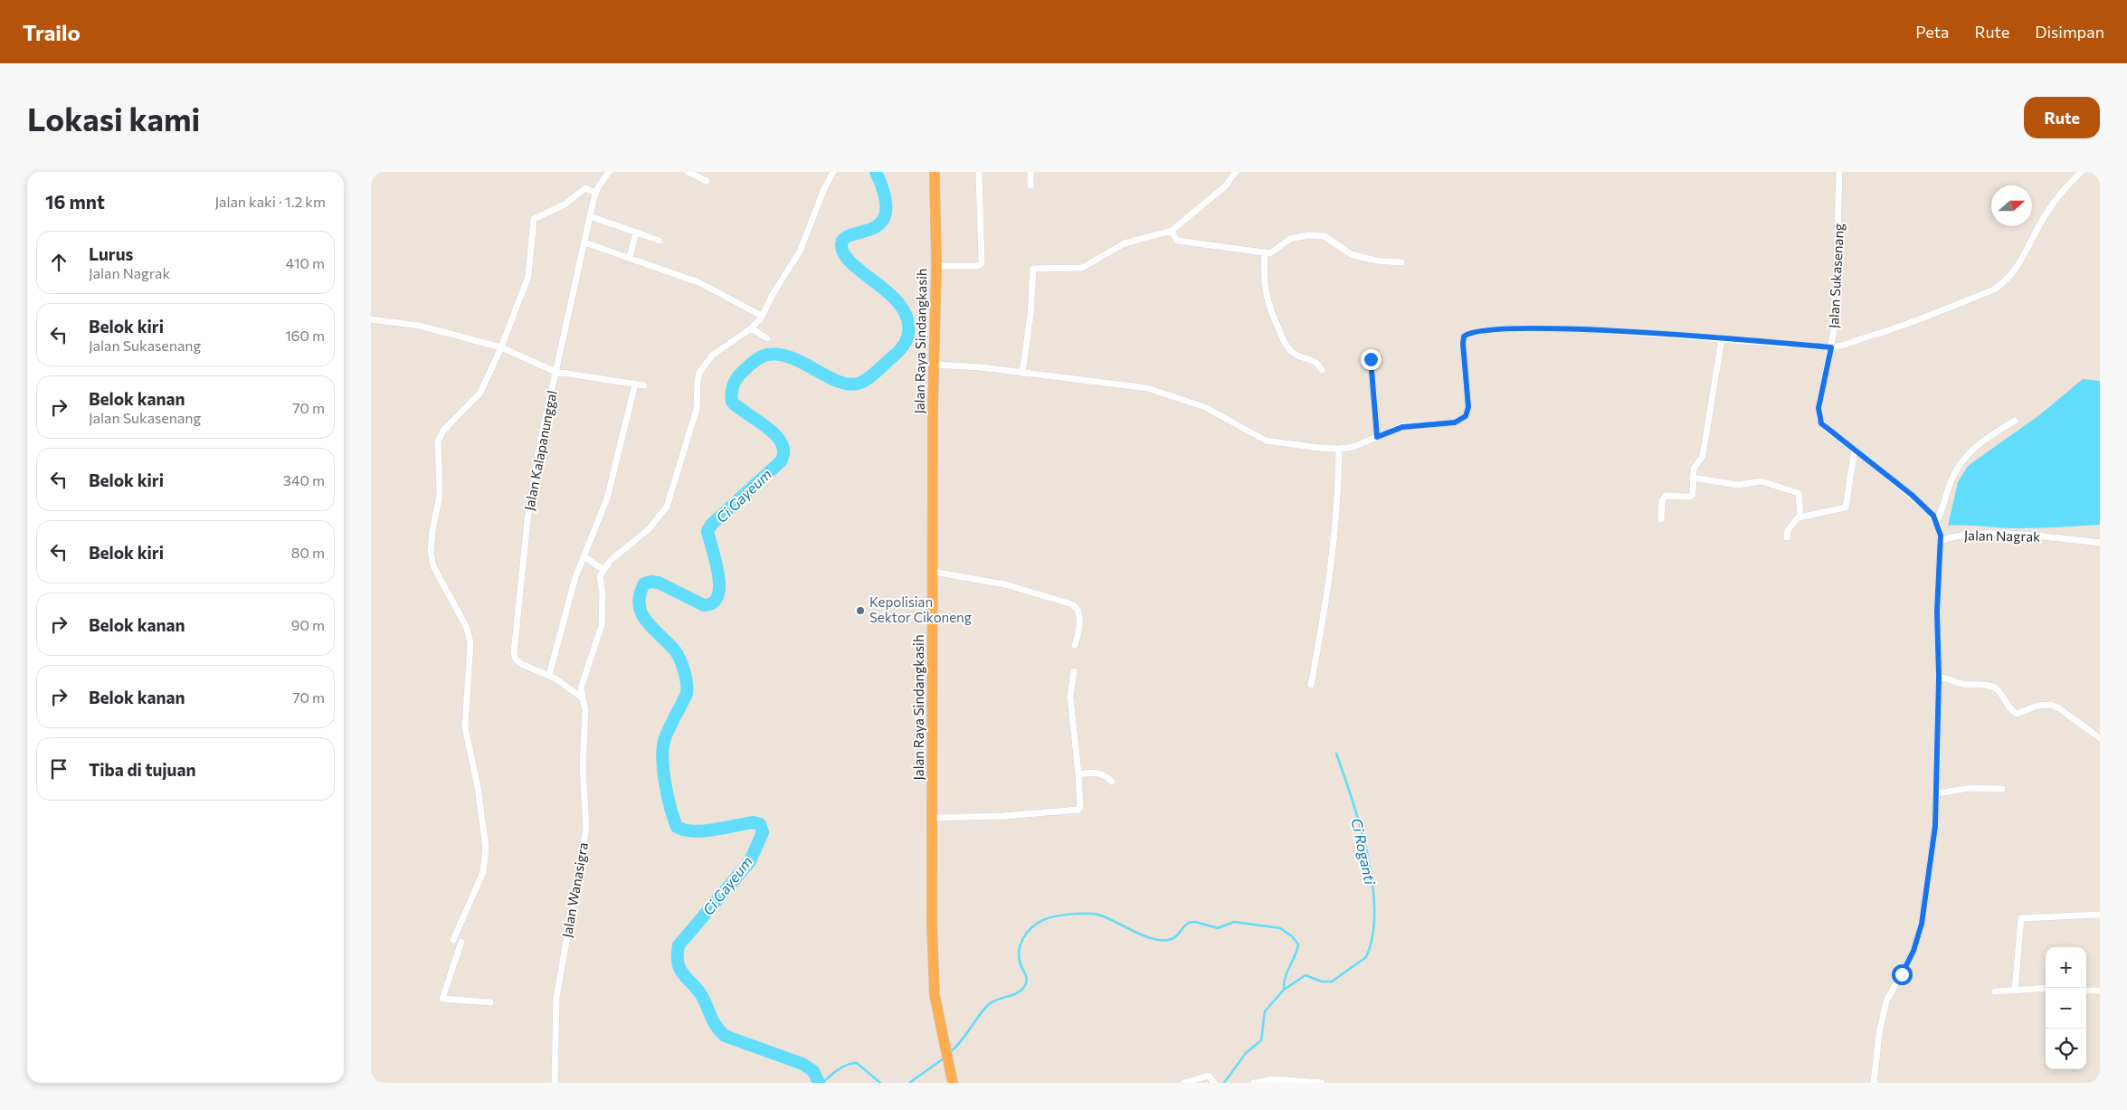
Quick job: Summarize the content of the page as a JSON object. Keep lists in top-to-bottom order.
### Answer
{
  "streets": {
    "highway": ["Jalan Raya Sindangkasih"],
    "street": [
      "Jalan Sukasenang",
      "Jalan Kalapanunggal",
      "Jalan Nagrak",
      "Jalan Wanasigra"
    ]
  },
  "crossings": [
    ["Jalan Sukasenang", "Jalan Nagrak"],
    ["Jalan Kalapanunggal", "Jalan Wanasigra"]
  ],
  "water": ["Ci Gayeum", "Ci Roganti"],
  "places": ["Kepolisian Sektor Cikoneng"],
  "north": "right",
  "page": {
    "header": "Trailo",
    "nav": ["Peta", "Rute", "Disimpan"],
    "buttons": "Rute",
    "title": "Lokasi kami",
    "heading": ["16 mnt", "Jalan kaki · 1.2 km"],
    "list": [
      ["Lurus", "Jalan Nagrak", "410 m"],
      ["Belok kiri", "Jalan Sukasenang", "160 m"],
      ["Belok kanan", "Jalan Sukasenang", "70 m"],
      ["Belok kiri", "340 m"],
      ["Belok kiri", "80 m"],
      ["Belok kanan", "90 m"],
      ["Belok kanan", "70 m"],
      "Tiba di tujuan"
    ],
    "map_buttons": ["+", "−"]
  }
}
